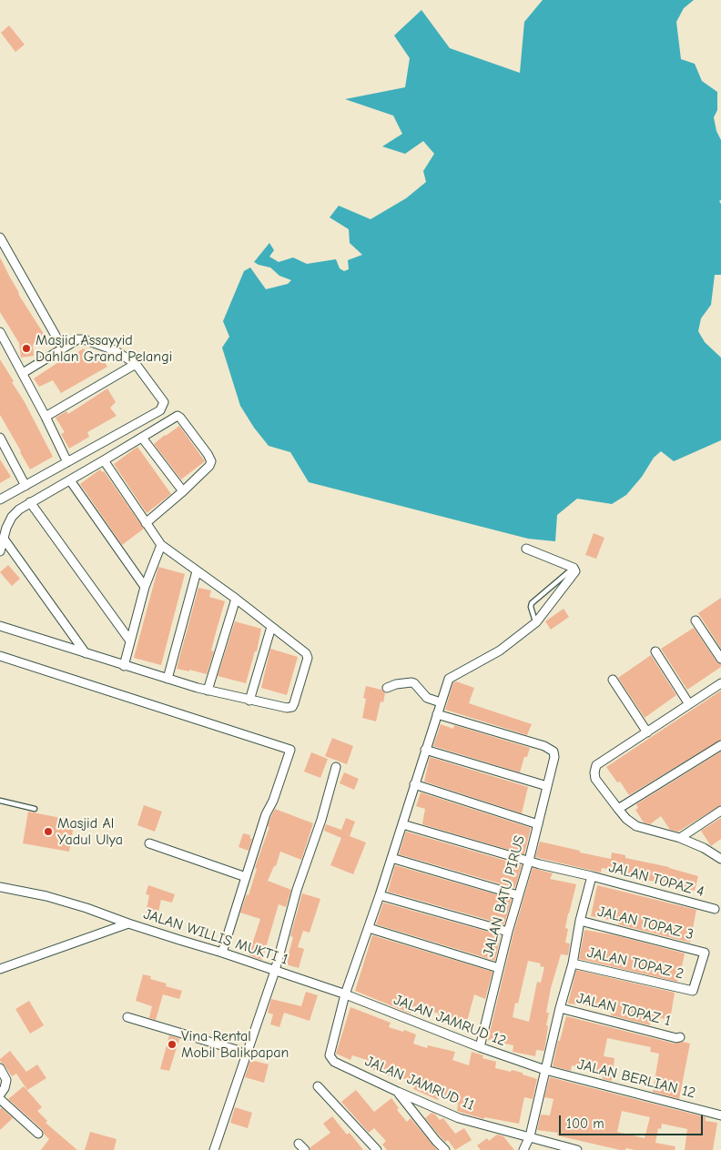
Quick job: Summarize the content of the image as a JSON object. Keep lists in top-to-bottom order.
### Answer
{
  "streets": {
    "street": [
      "JALAN TOPAZ 4",
      "JALAN BATU PIRUS",
      "JALAN TOPAZ 3",
      "JALAN WILLIS MUKTI 1",
      "JALAN TOPAZ 2",
      "JALAN TOPAZ 1",
      "JALAN JAMRUD 12",
      "JALAN BERLIAN 12",
      "JALAN JAMRUD 11"
    ]
  },
  "crossings": [
    ["JALAN TOPAZ 4", "JALAN BATU PIRUS"],
    ["JALAN BATU PIRUS", "JALAN JAMRUD 12"],
    ["JALAN TOPAZ 3", "JALAN TOPAZ 2"],
    ["JALAN WILLIS MUKTI 1", "JALAN JAMRUD 12"],
    ["JALAN WILLIS MUKTI 1", "JALAN JAMRUD 11"],
    ["JALAN JAMRUD 12", "JALAN BERLIAN 12"],
    ["JALAN JAMRUD 12", "JALAN JAMRUD 11"]
  ],
  "places": ["Masjid Assayyid Dahlan Grand Pelangi", "Masjid Al Yadul Ulya", "Vina Rental Mobil Balikpapan"],
  "scale_bar": "100 m"
}
